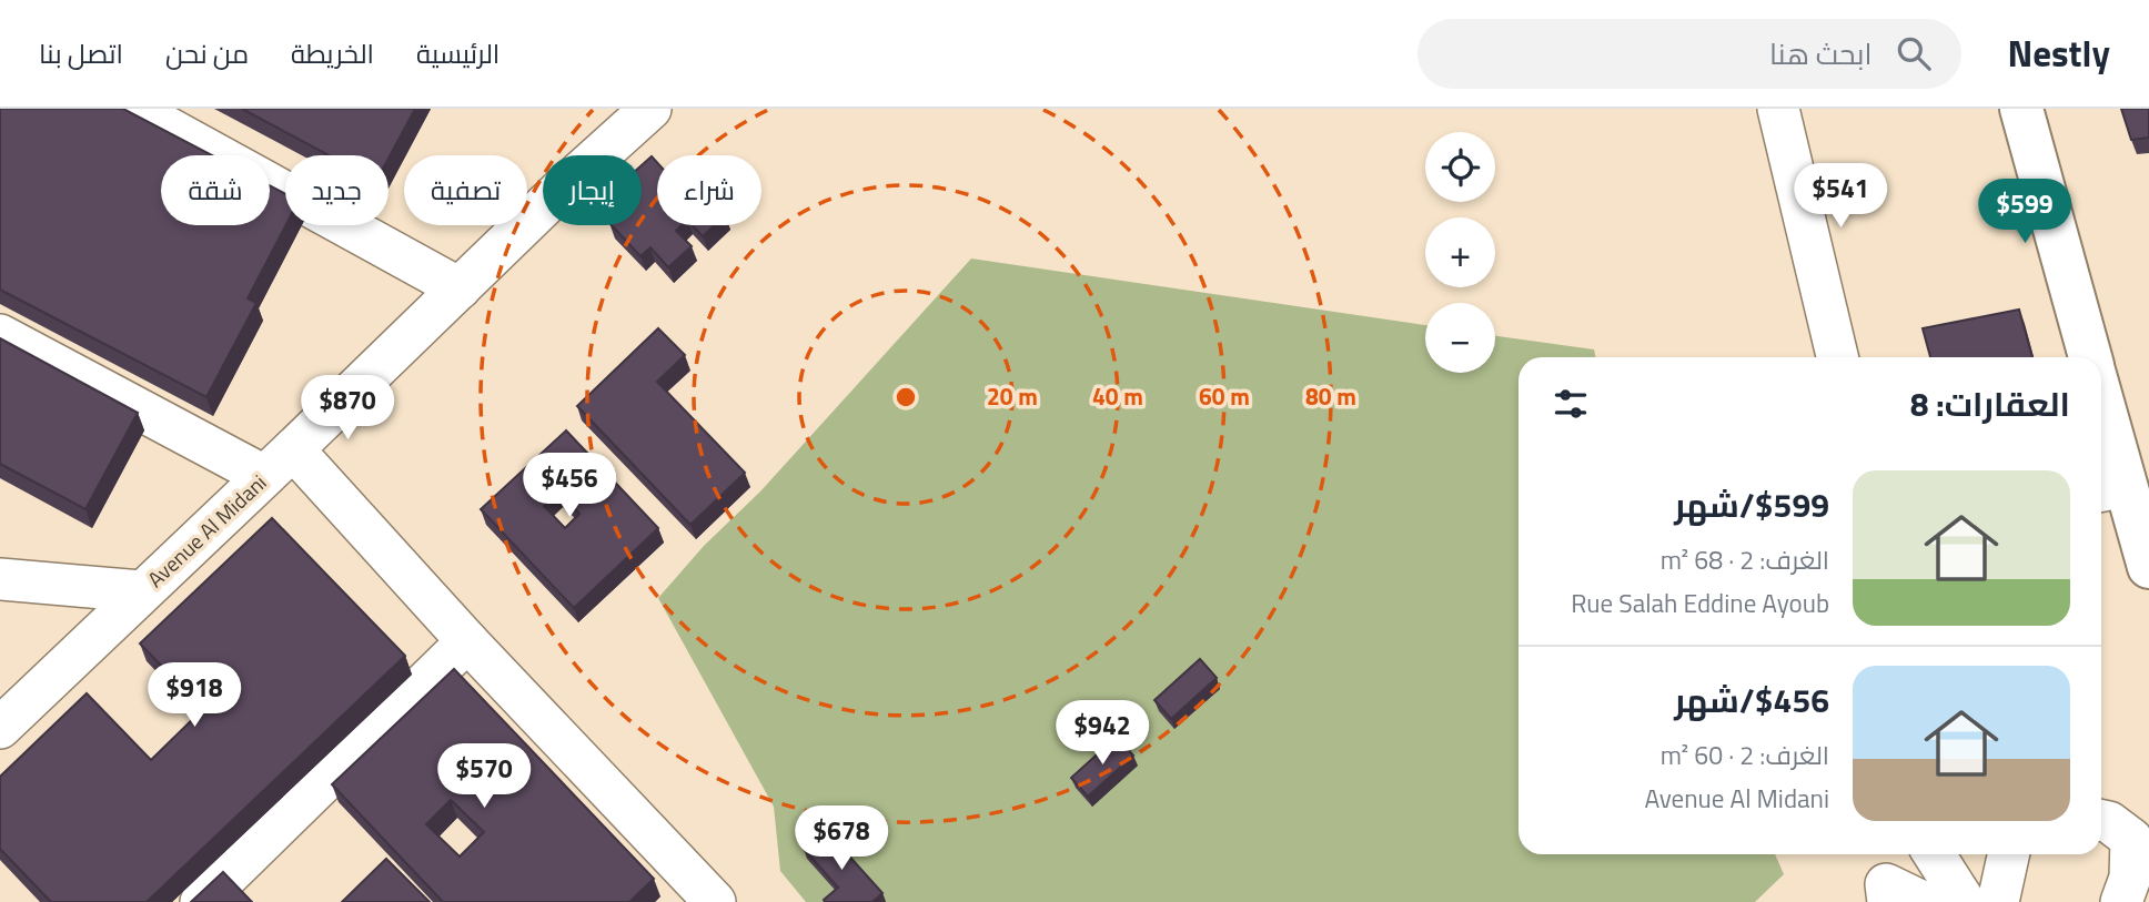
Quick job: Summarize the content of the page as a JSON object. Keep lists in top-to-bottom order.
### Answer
{
  "streets": {
    "street": ["Avenue Al Midani"]
  },
  "page": {
    "header": "Nestly",
    "search": "ابحث هنا",
    "nav": [
      "الرئيسية",
      "الخريطة",
      "من نحن",
      "اتصل بنا"
    ],
    "map_buttons": ["+", "−"],
    "chip": [
      "شراء",
      "إيجار",
      "تصفية",
      "جديد",
      "شقة"
    ],
    "price": [
      "$541",
      "$599",
      "$870",
      "$456",
      "$918",
      "$942",
      "$570",
      "$678"
    ],
    "heading": "العقارات: 8",
    "list": [
      {
        "name": "$599/شهر",
        "note": "الغرف: 2 · 68 m² · Rue Salah Eddine Ayoub"
      },
      {
        "name": "$456/شهر",
        "note": "الغرف: 2 · 60 m² · Avenue Al Midani"
      }
    ]
  },
  "rings": [
    "20 m",
    "40 m",
    "60 m",
    "80 m"
  ]
}
